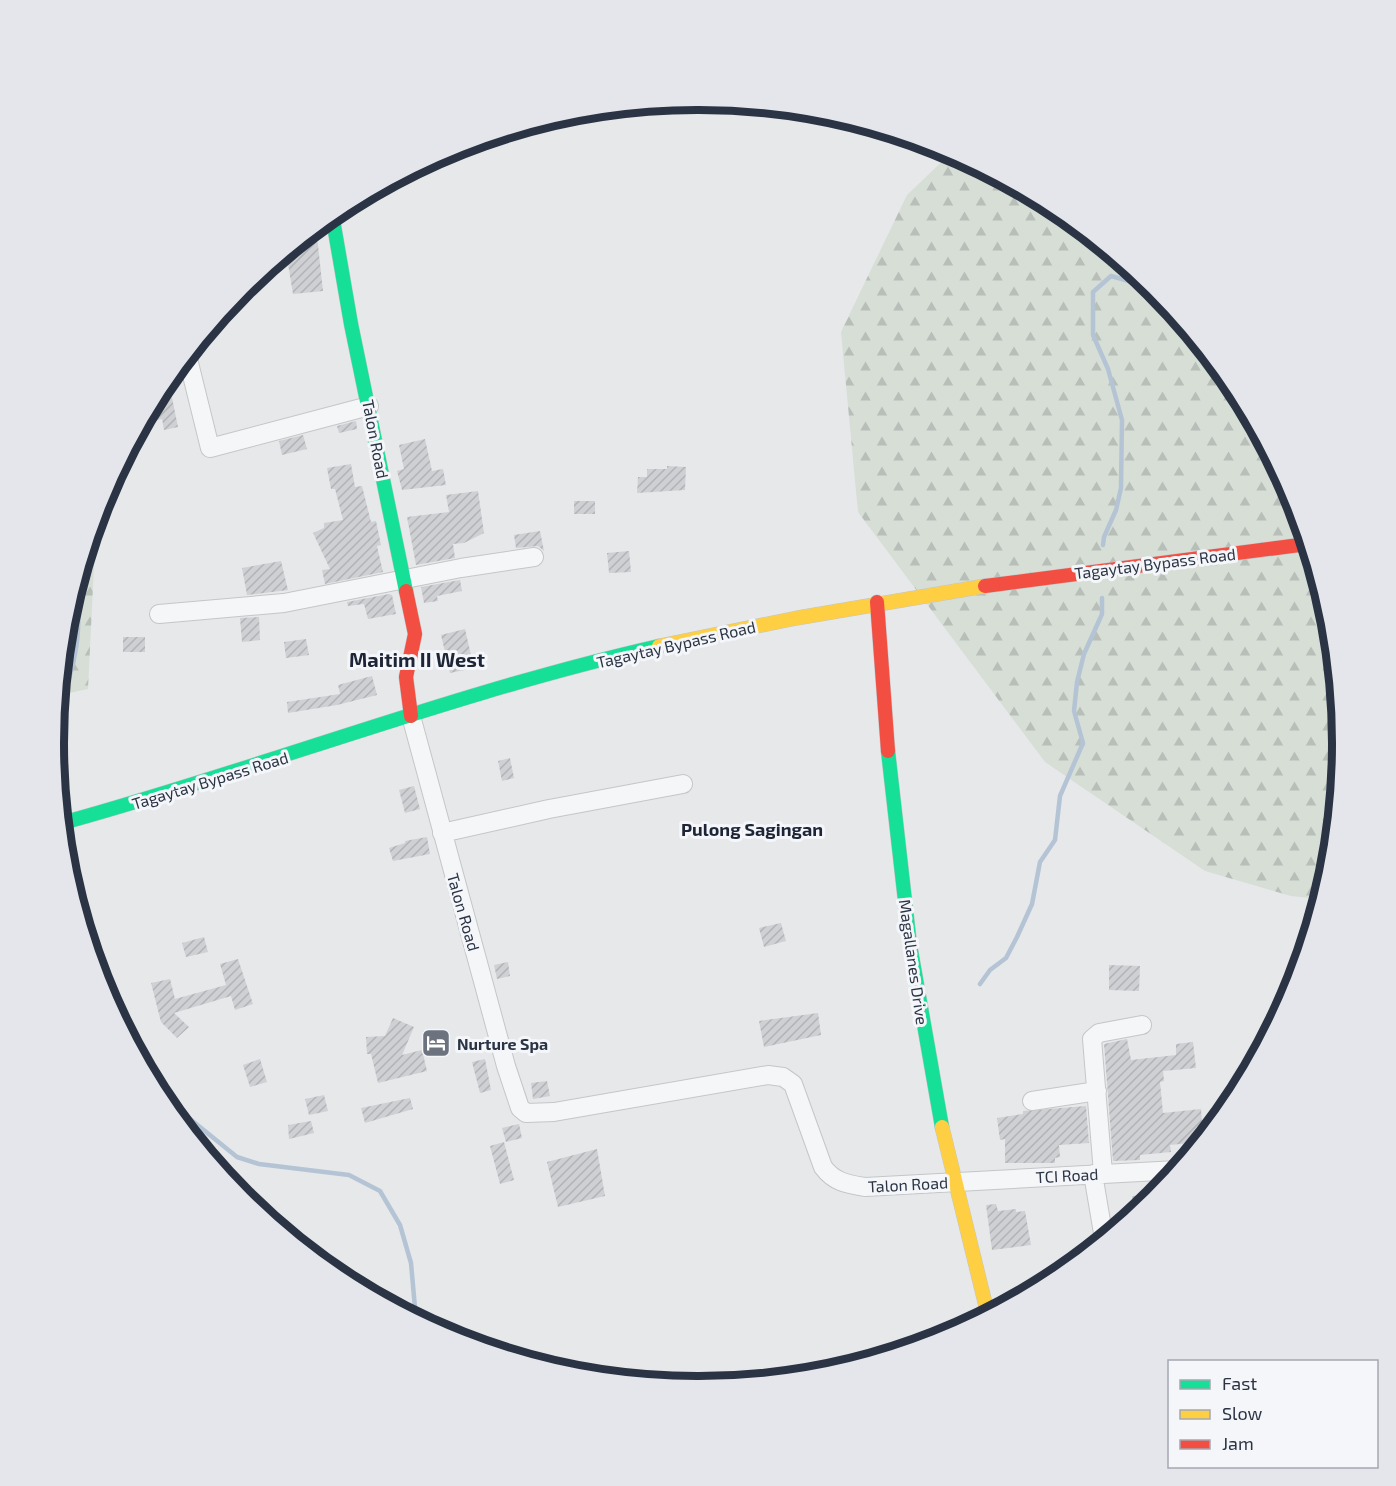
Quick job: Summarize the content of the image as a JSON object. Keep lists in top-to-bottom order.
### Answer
{
  "streets": {
    "main road": ["Talon Road", "Tagaytay Bypass Road", "Magallanes Drive"],
    "street": ["TCI Road"]
  },
  "crossings": [
    ["Talon Road", "Tagaytay Bypass Road"],
    ["Talon Road", "Magallanes Drive"],
    ["Talon Road", "TCI Road"],
    ["Tagaytay Bypass Road", "Magallanes Drive"],
    ["Magallanes Drive", "TCI Road"]
  ],
  "districts": ["Maitim II West", "Pulong Sagingan"],
  "places": {
    "hotel": ["Nurture Spa"]
  },
  "legend": ["Fast", "Slow", "Jam"]
}
